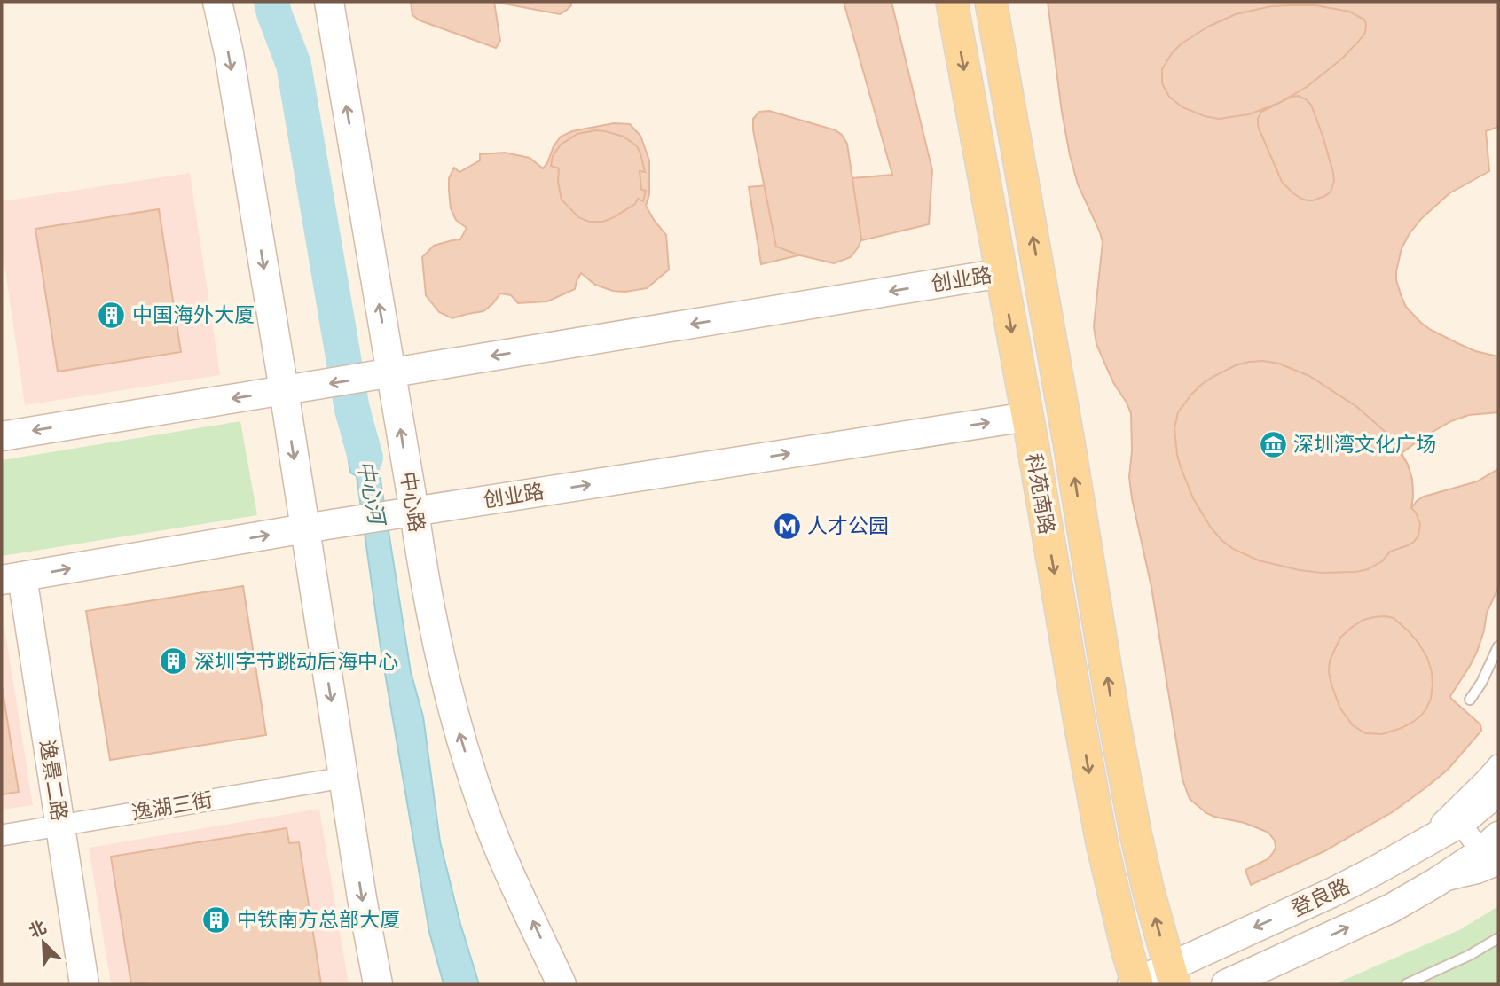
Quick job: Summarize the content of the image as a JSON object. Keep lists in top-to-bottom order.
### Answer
{
  "streets": {
    "main road": [
      "创业路",
      "科苑南路",
      "中心路",
      "逸景二路",
      "登良路"
    ],
    "street": ["逸湖三街"]
  },
  "crossings": [
    ["创业路", "科苑南路"],
    ["创业路", "中心路"],
    ["创业路", "逸景二路"],
    ["科苑南路", "登良路"],
    ["逸景二路", "逸湖三街"]
  ],
  "water": ["中心河"],
  "places": {
    "building": ["中国海外大厦", "深圳字节跳动后海中心", "中铁南方总部大厦"],
    "museum": ["深圳湾文化广场"],
    "metro station": ["人才公园"]
  },
  "north": "top left"
}
